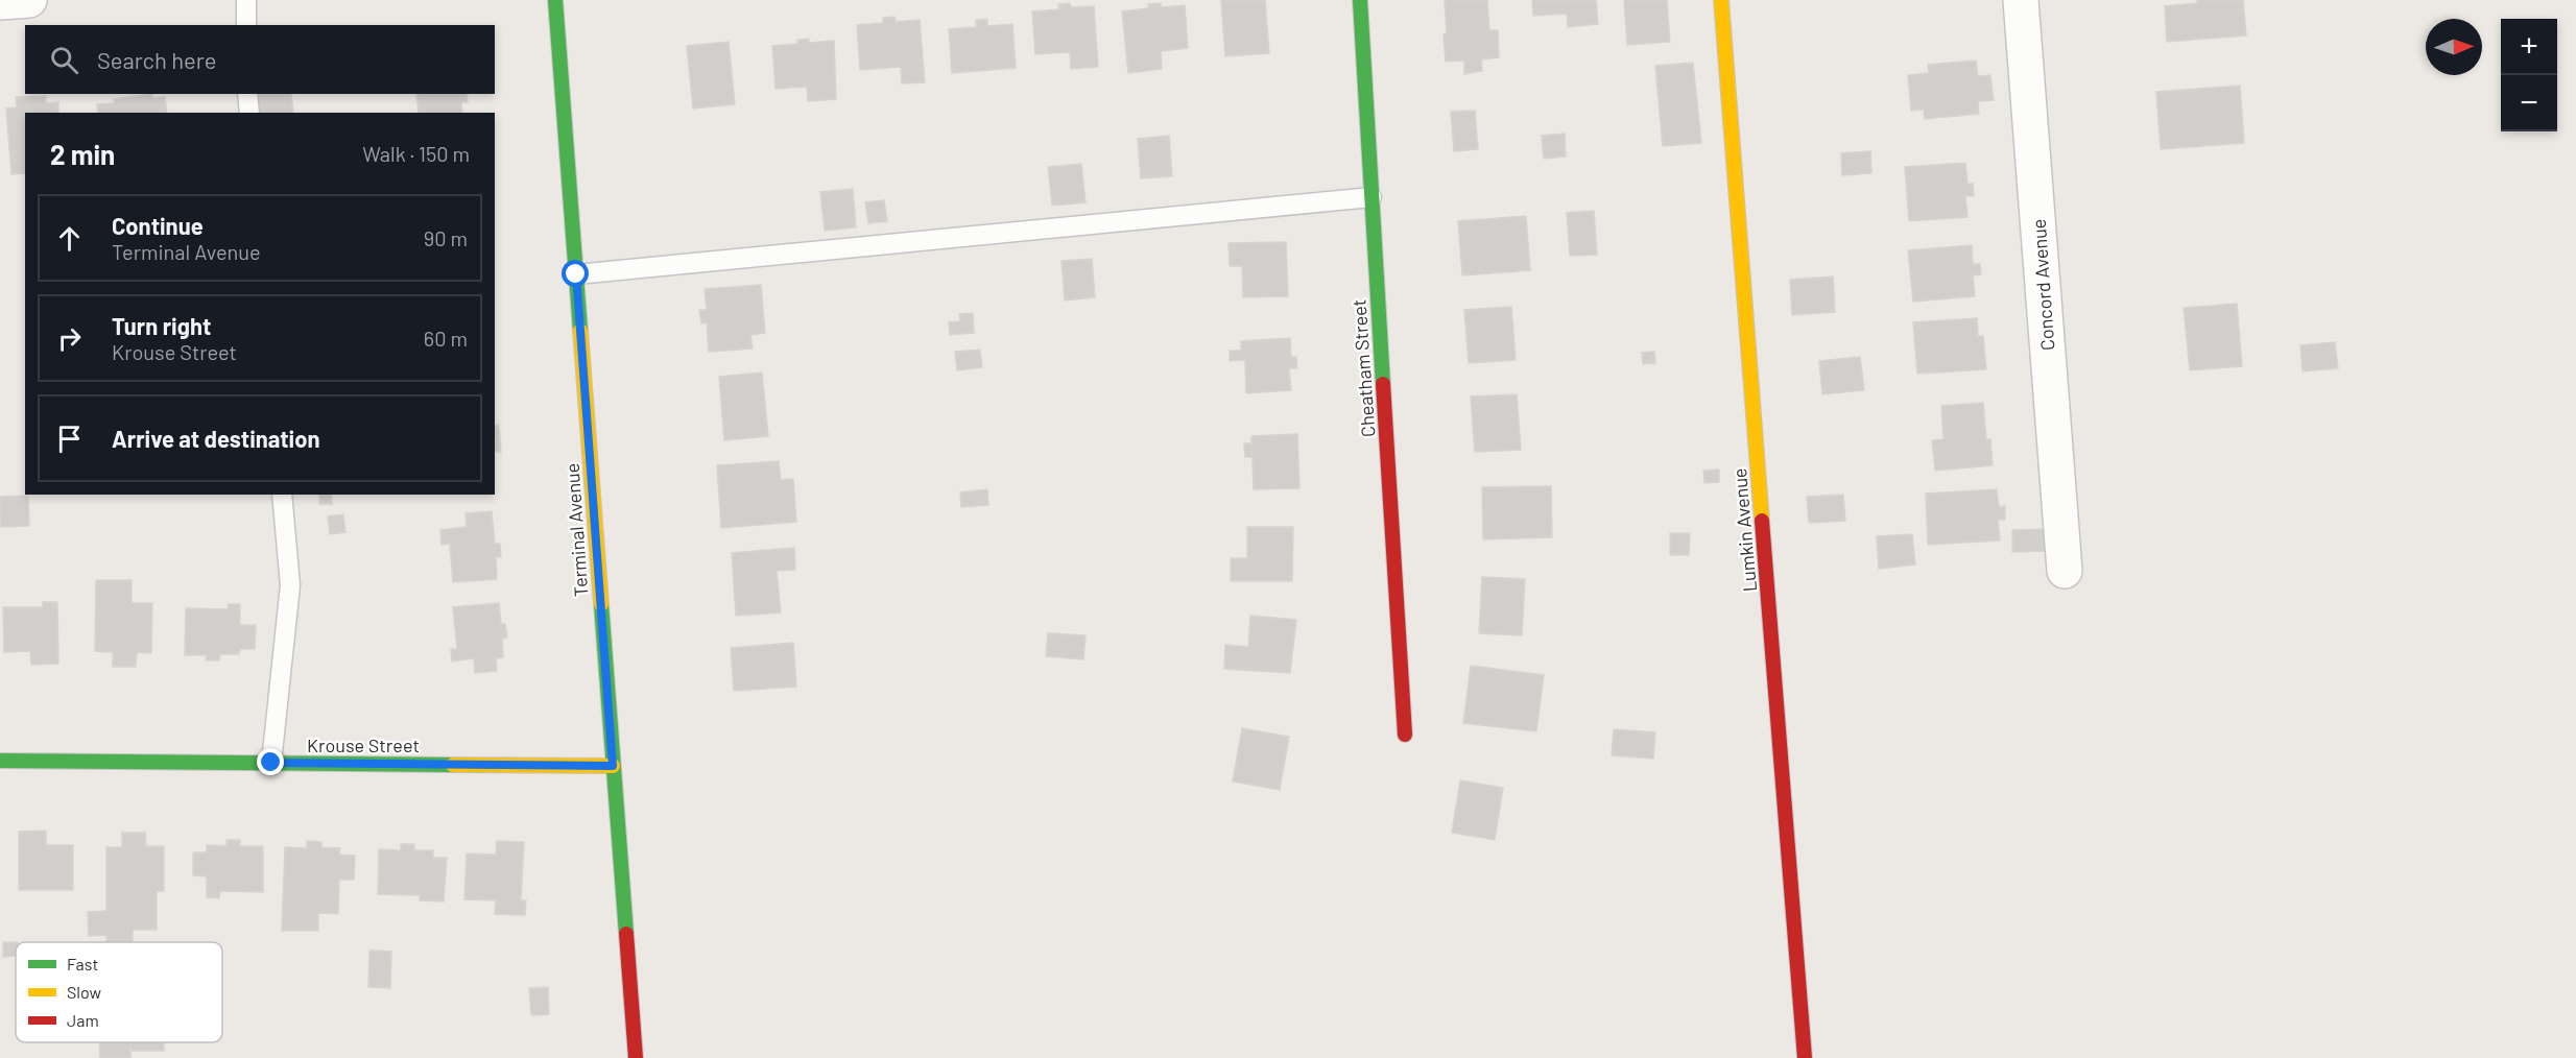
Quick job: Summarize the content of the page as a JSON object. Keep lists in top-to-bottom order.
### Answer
{
  "streets": {
    "street": [
      "Concord Avenue",
      "Cheatham Street",
      "Terminal Avenue",
      "Lumkin Avenue",
      "Krouse Street"
    ]
  },
  "crossings": [
    ["Terminal Avenue", "Krouse Street"]
  ],
  "legend": ["Fast", "Slow", "Jam"],
  "north": "right",
  "page": {
    "map_buttons": ["+", "−"],
    "search": "Search here",
    "heading": ["2 min", "Walk · 150 m"],
    "list": [
      ["Continue", "Terminal Avenue", "90 m"],
      ["Turn right", "Krouse Street", "60 m"],
      "Arrive at destination"
    ]
  }
}
